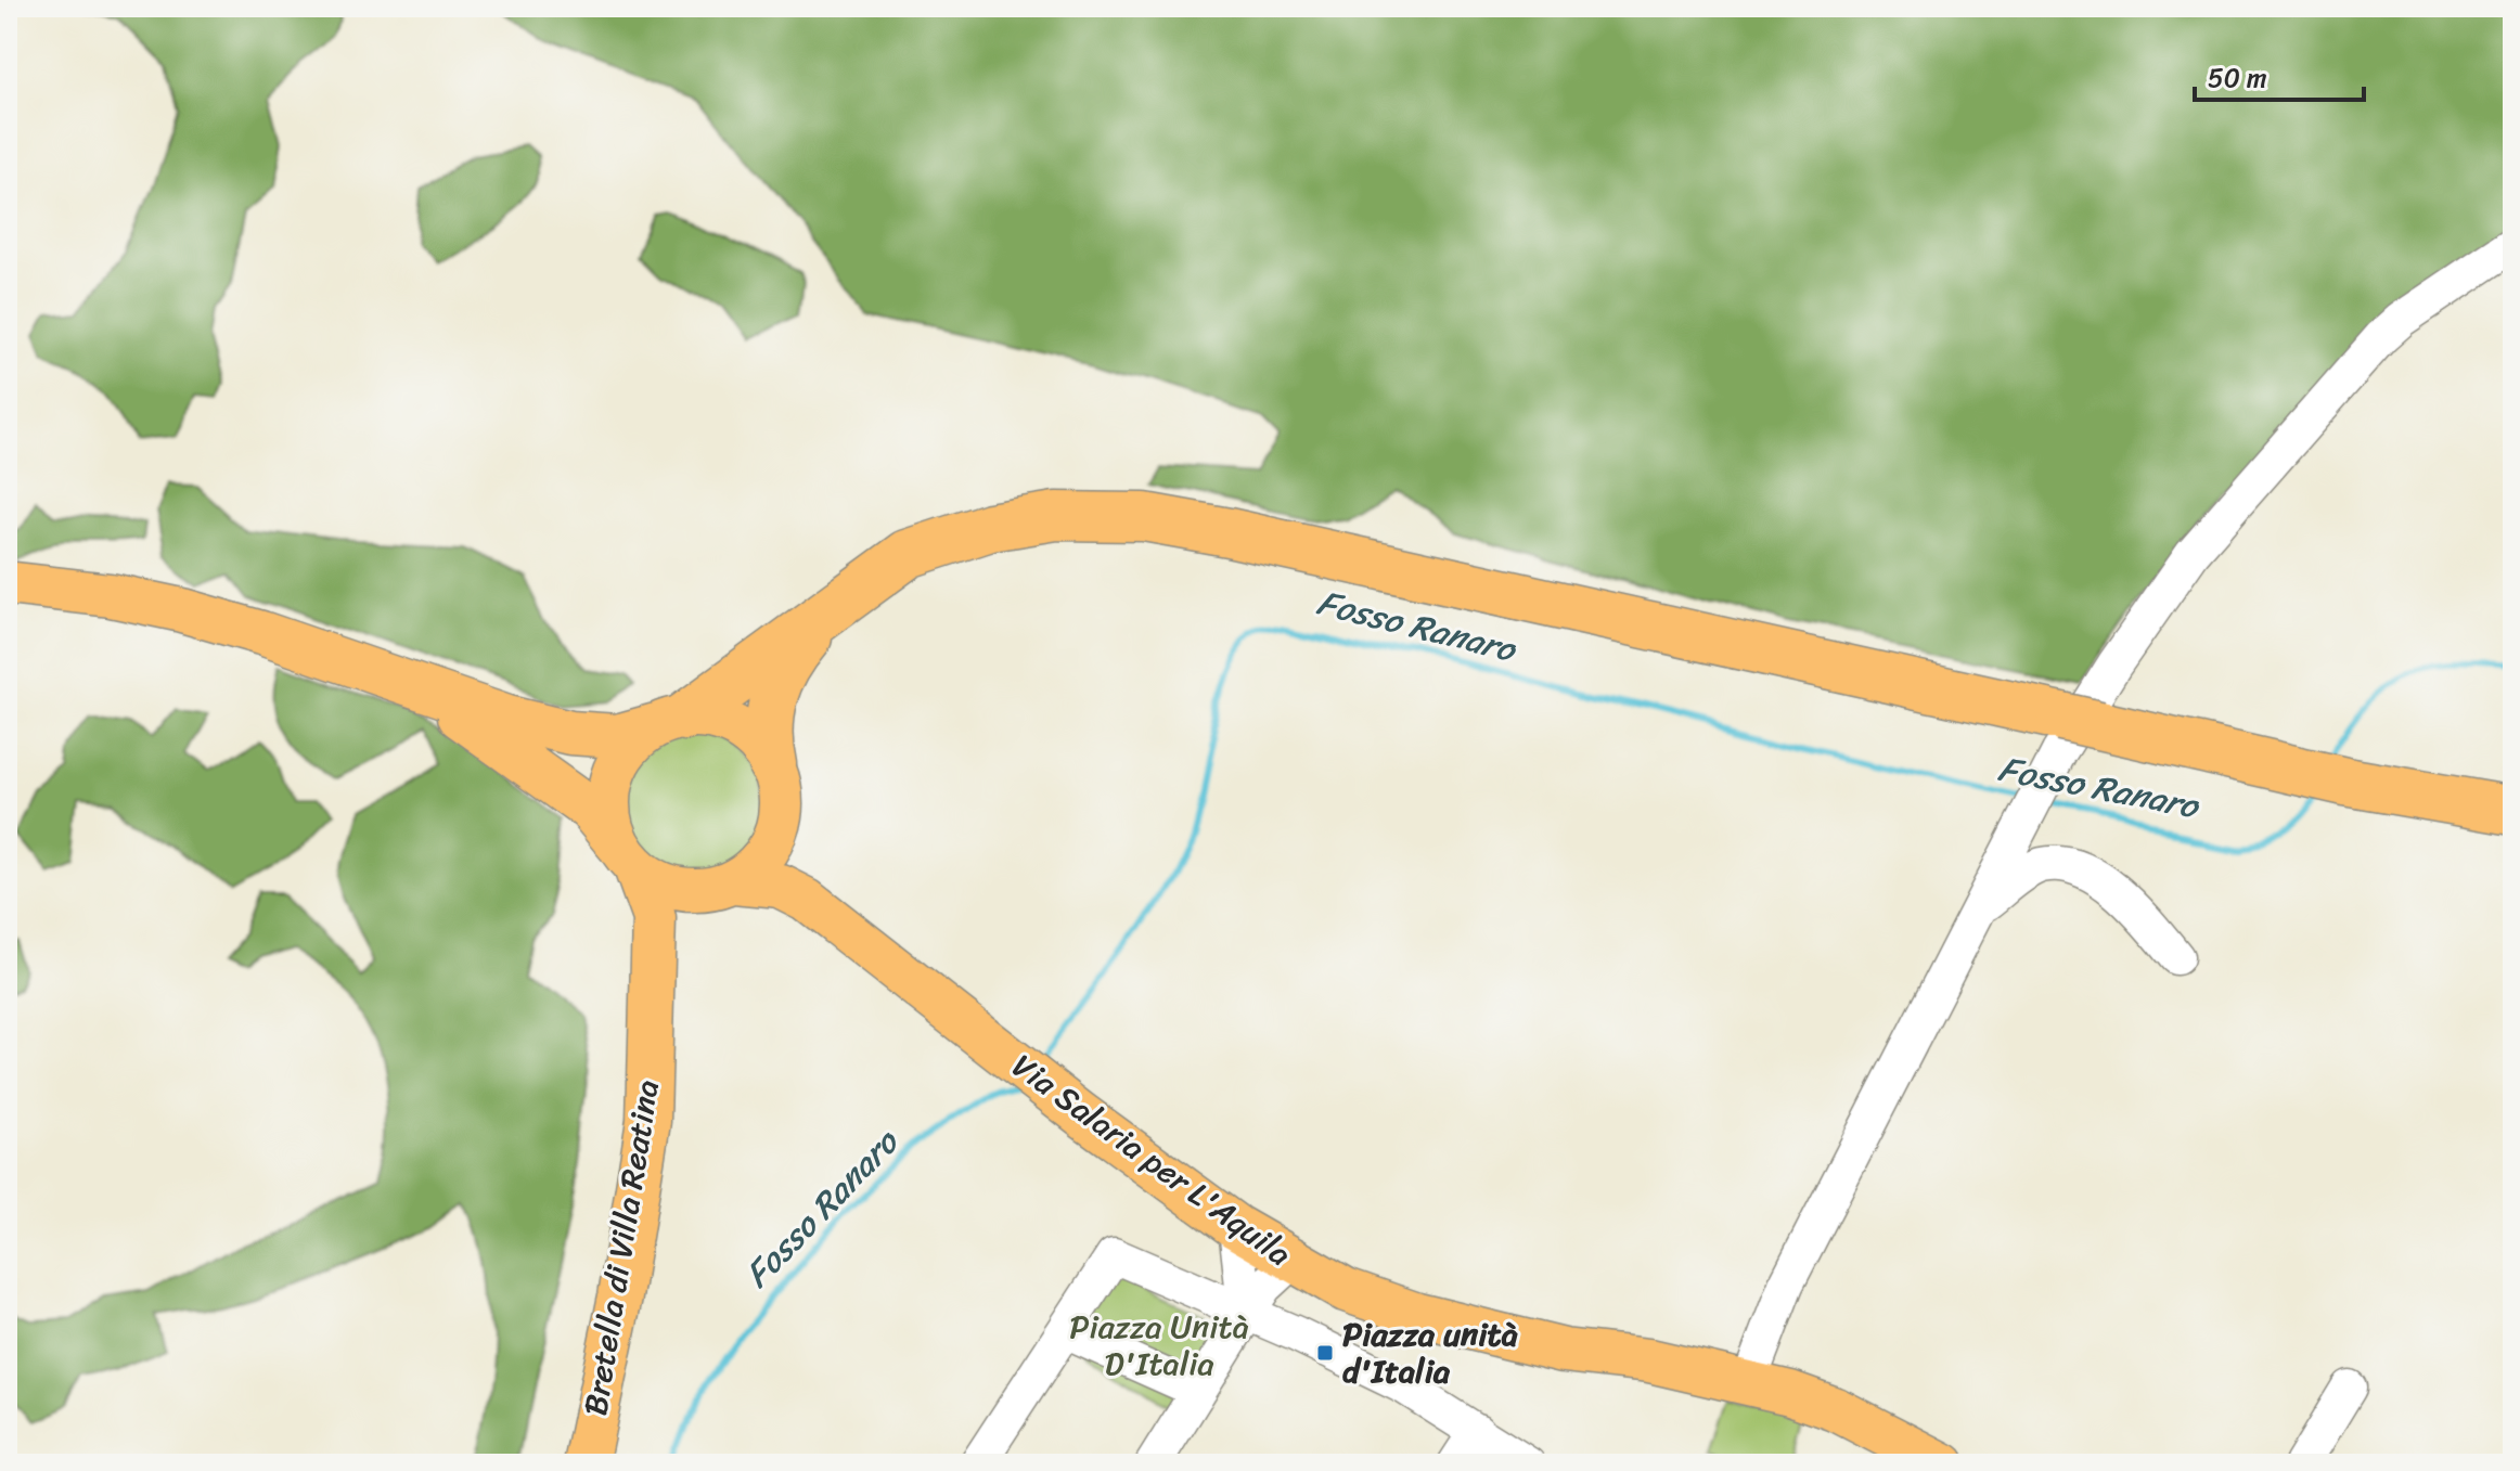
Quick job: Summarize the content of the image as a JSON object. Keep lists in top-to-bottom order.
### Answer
{
  "streets": {
    "main road": ["Via Salaria per L'Aquila", "Bretella di Villa Reatina"]
  },
  "crossings": [
    ["Via Salaria per L'Aquila", "Bretella di Villa Reatina"]
  ],
  "water": ["Fosso Ranaro"],
  "parks": ["Piazza Unità D'Italia"],
  "places": {
    "transit": ["Piazza unità d'Italia"]
  },
  "scale_bar": "50 m"
}
